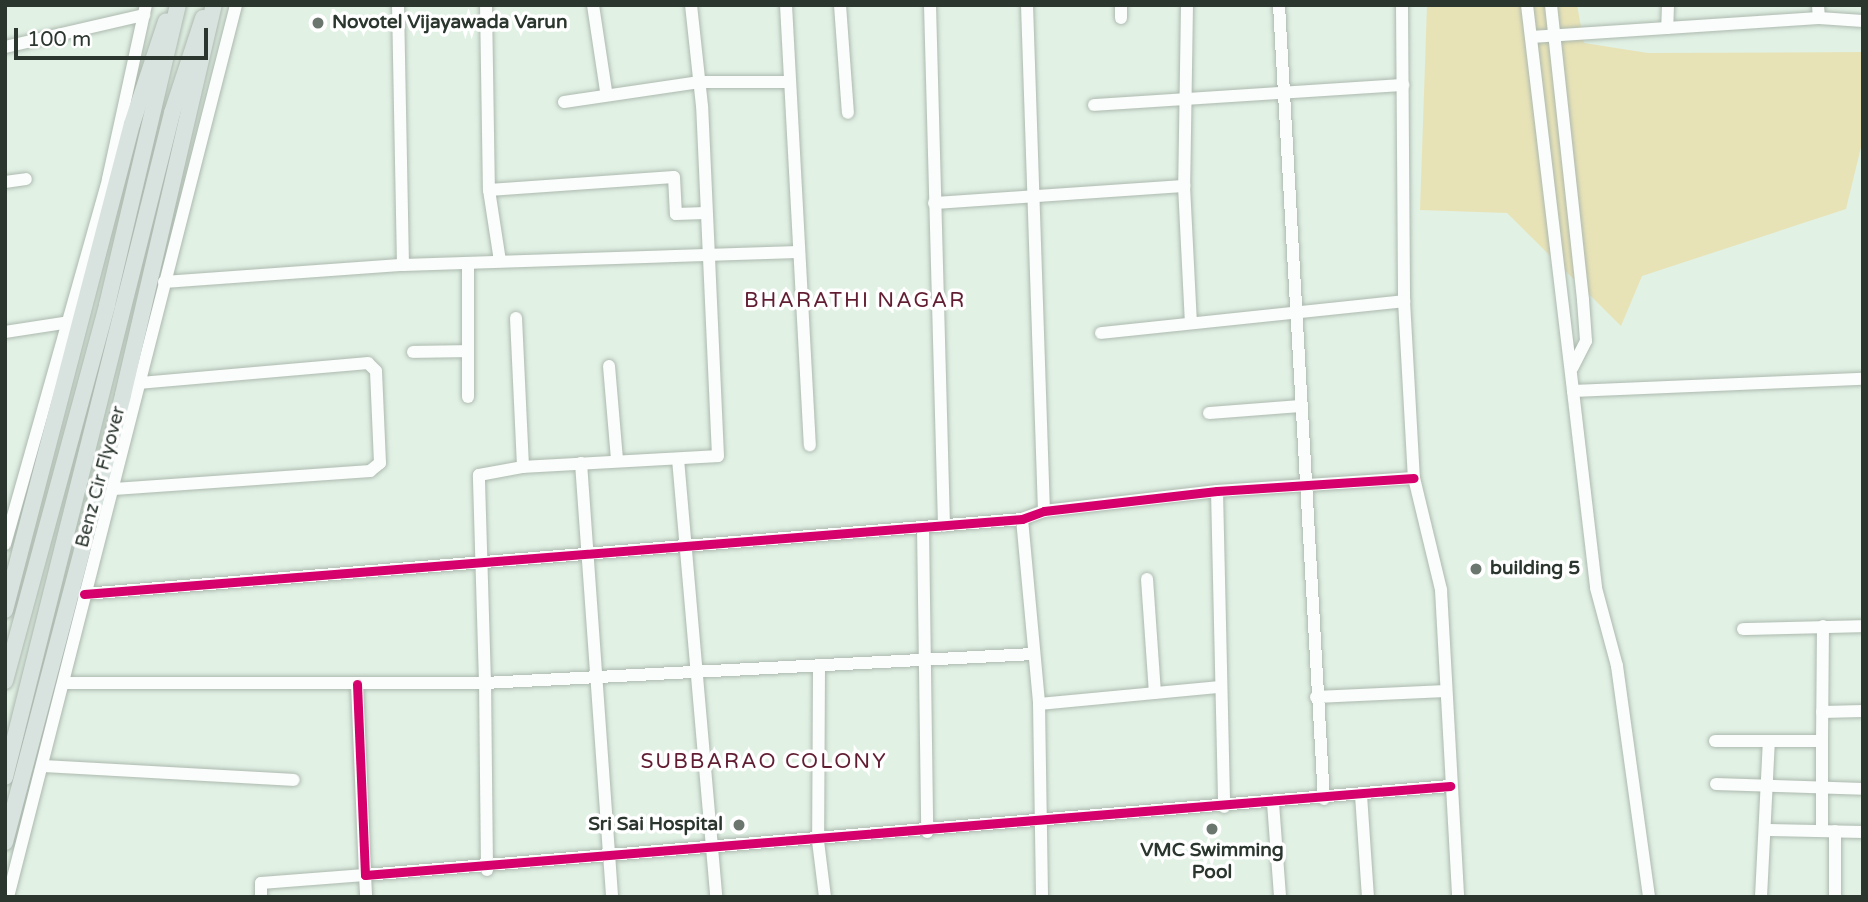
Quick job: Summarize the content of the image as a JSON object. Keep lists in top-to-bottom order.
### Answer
{
  "streets": {
    "main road": ["Benz Cir Flyover"]
  },
  "districts": ["BHARATHI NAGAR", "SUBBARAO COLONY"],
  "places": [
    "Novotel Vijayawada Varun",
    "building 5",
    "Sri Sai Hospital",
    "VMC Swimming Pool"
  ],
  "scale_bar": "100 m"
}
